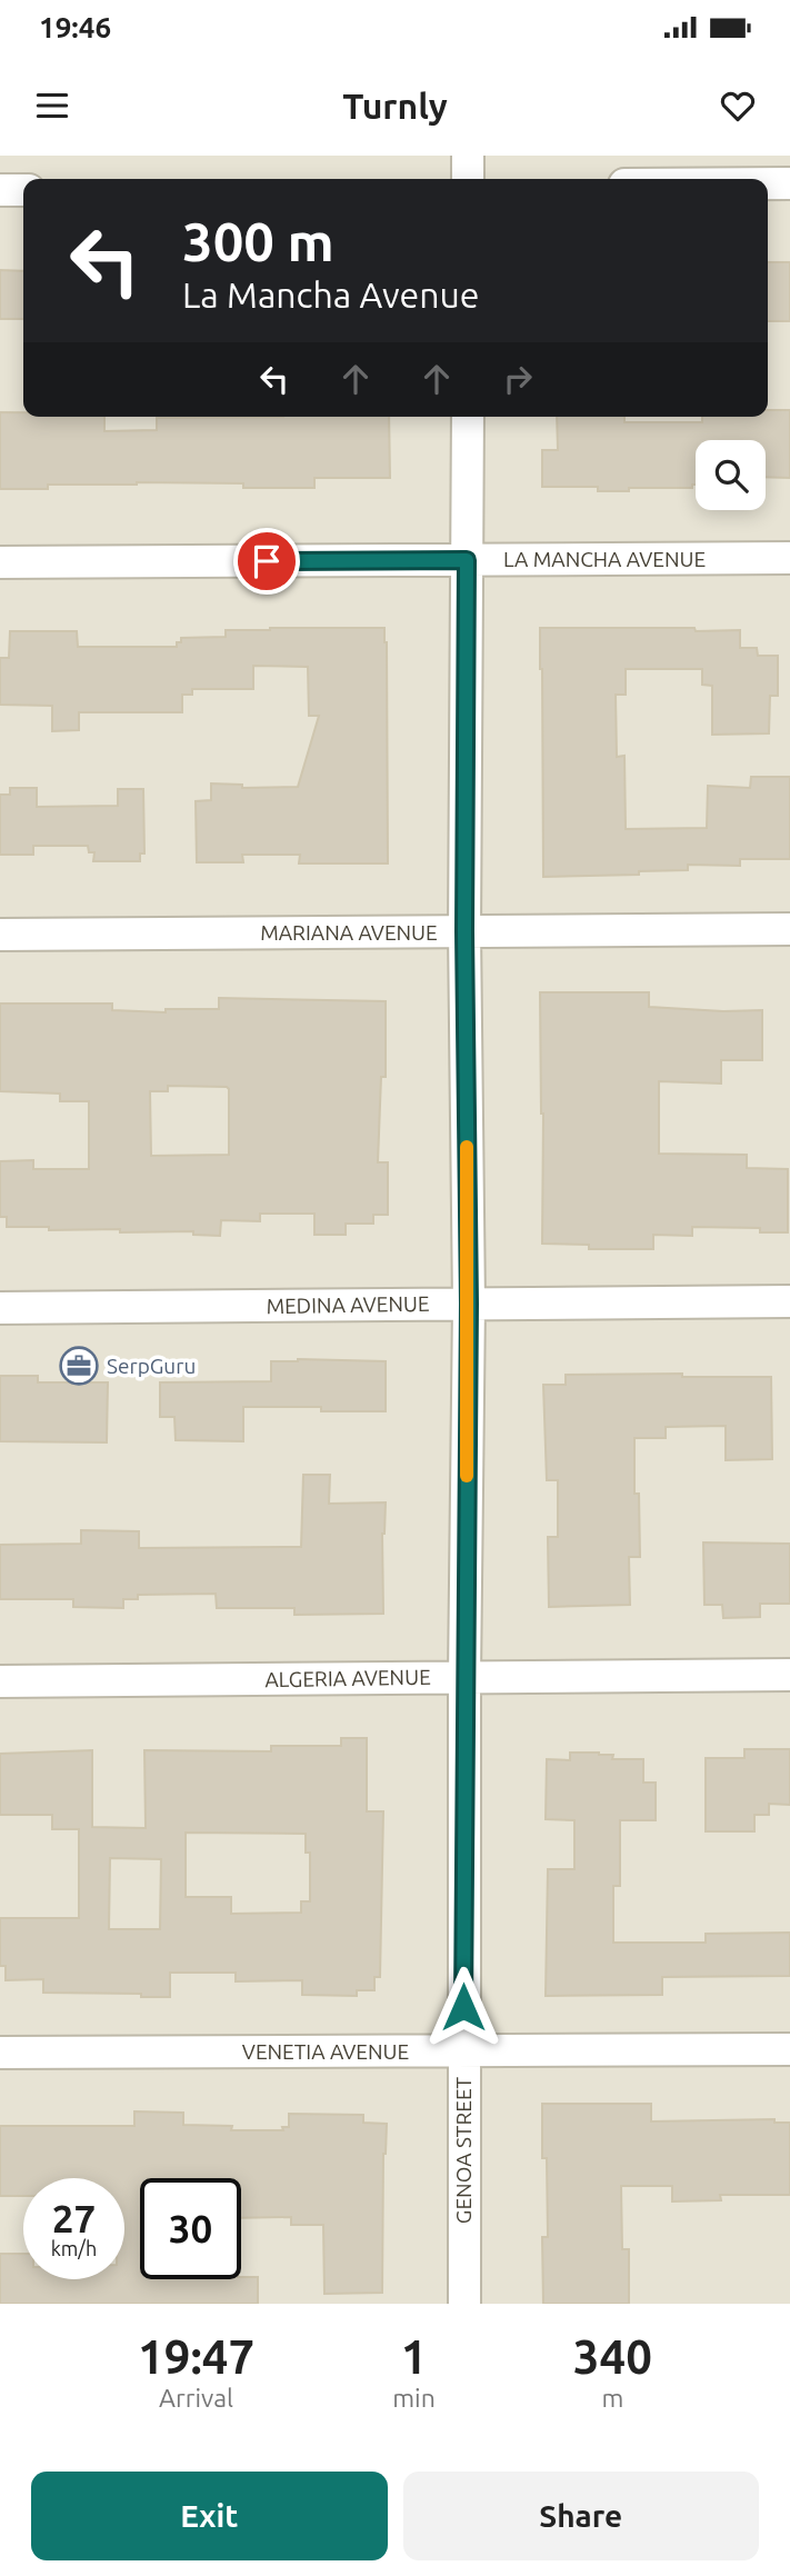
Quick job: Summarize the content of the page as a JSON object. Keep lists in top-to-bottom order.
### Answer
{
  "streets": {
    "street": [
      "LA MANCHA AVENUE",
      "MARIANA AVENUE",
      "MEDINA AVENUE",
      "ALGERIA AVENUE",
      "VENETIA AVENUE",
      "GENOA STREET"
    ]
  },
  "crossings": [
    ["LA MANCHA AVENUE", "GENOA STREET"],
    ["MARIANA AVENUE", "GENOA STREET"],
    ["MEDINA AVENUE", "GENOA STREET"],
    ["ALGERIA AVENUE", "GENOA STREET"],
    ["VENETIA AVENUE", "GENOA STREET"]
  ],
  "places": {
    "office": ["SerpGuru"]
  },
  "page": {
    "status": "19:46",
    "header": "Turnly",
    "turn": ["300 m", "La Mancha Avenue"],
    "speed": "27 km/h",
    "limit": "30",
    "eta": [
      "19:47",
      "Arrival",
      "1",
      "min",
      "340",
      "m"
    ],
    "buttons": ["Exit", "Share"]
  }
}
